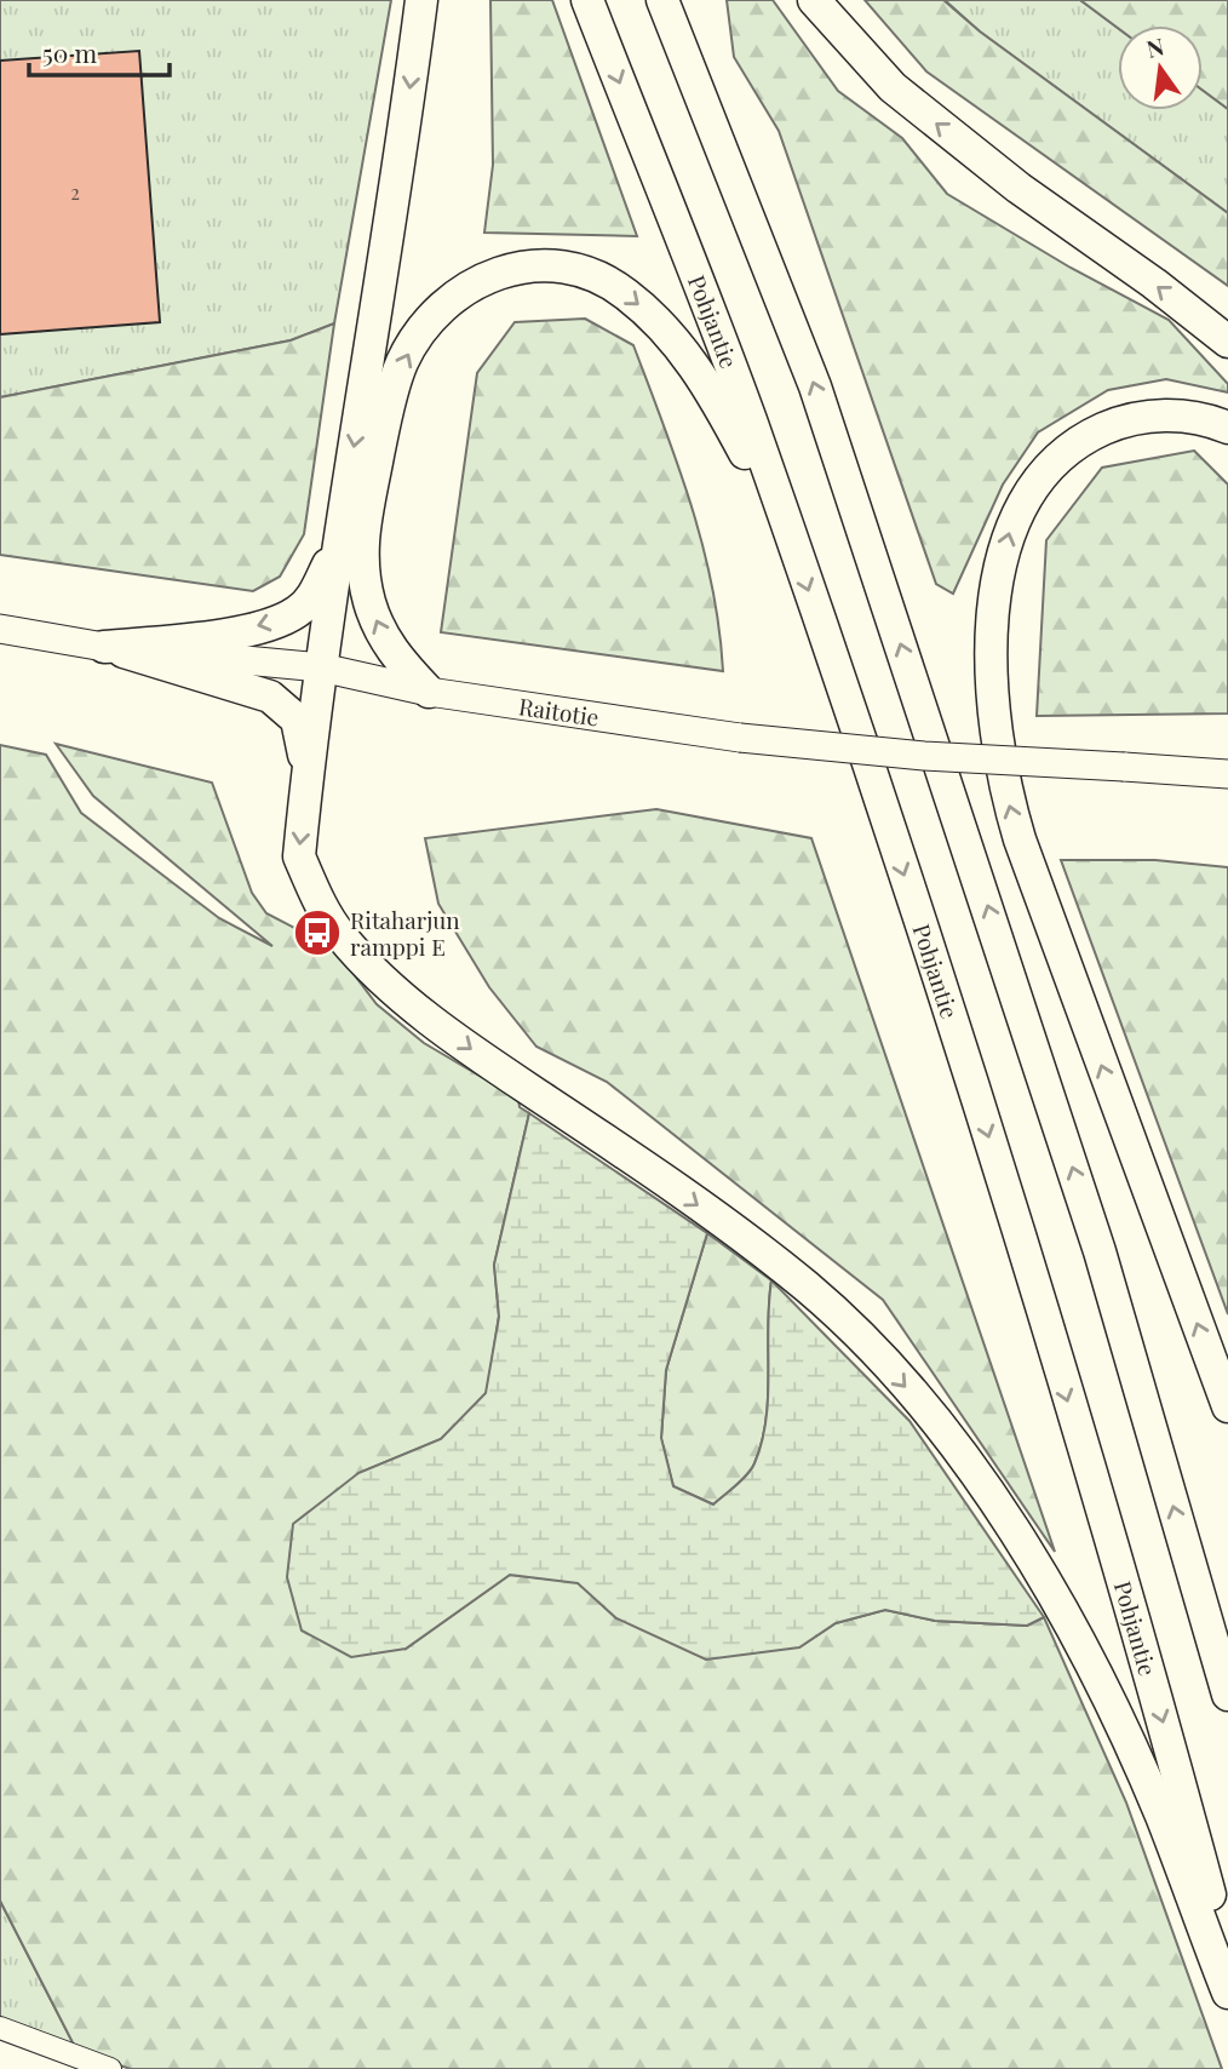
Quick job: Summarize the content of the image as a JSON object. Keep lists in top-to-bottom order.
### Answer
{
  "streets": {
    "highway": ["Pohjantie"],
    "main road": ["Raitotie"]
  },
  "places": {
    "bus stop": ["Ritaharjun ramppi E"]
  },
  "house_numbers": ["2"],
  "scale_bar": "50 m",
  "north": "top"
}
